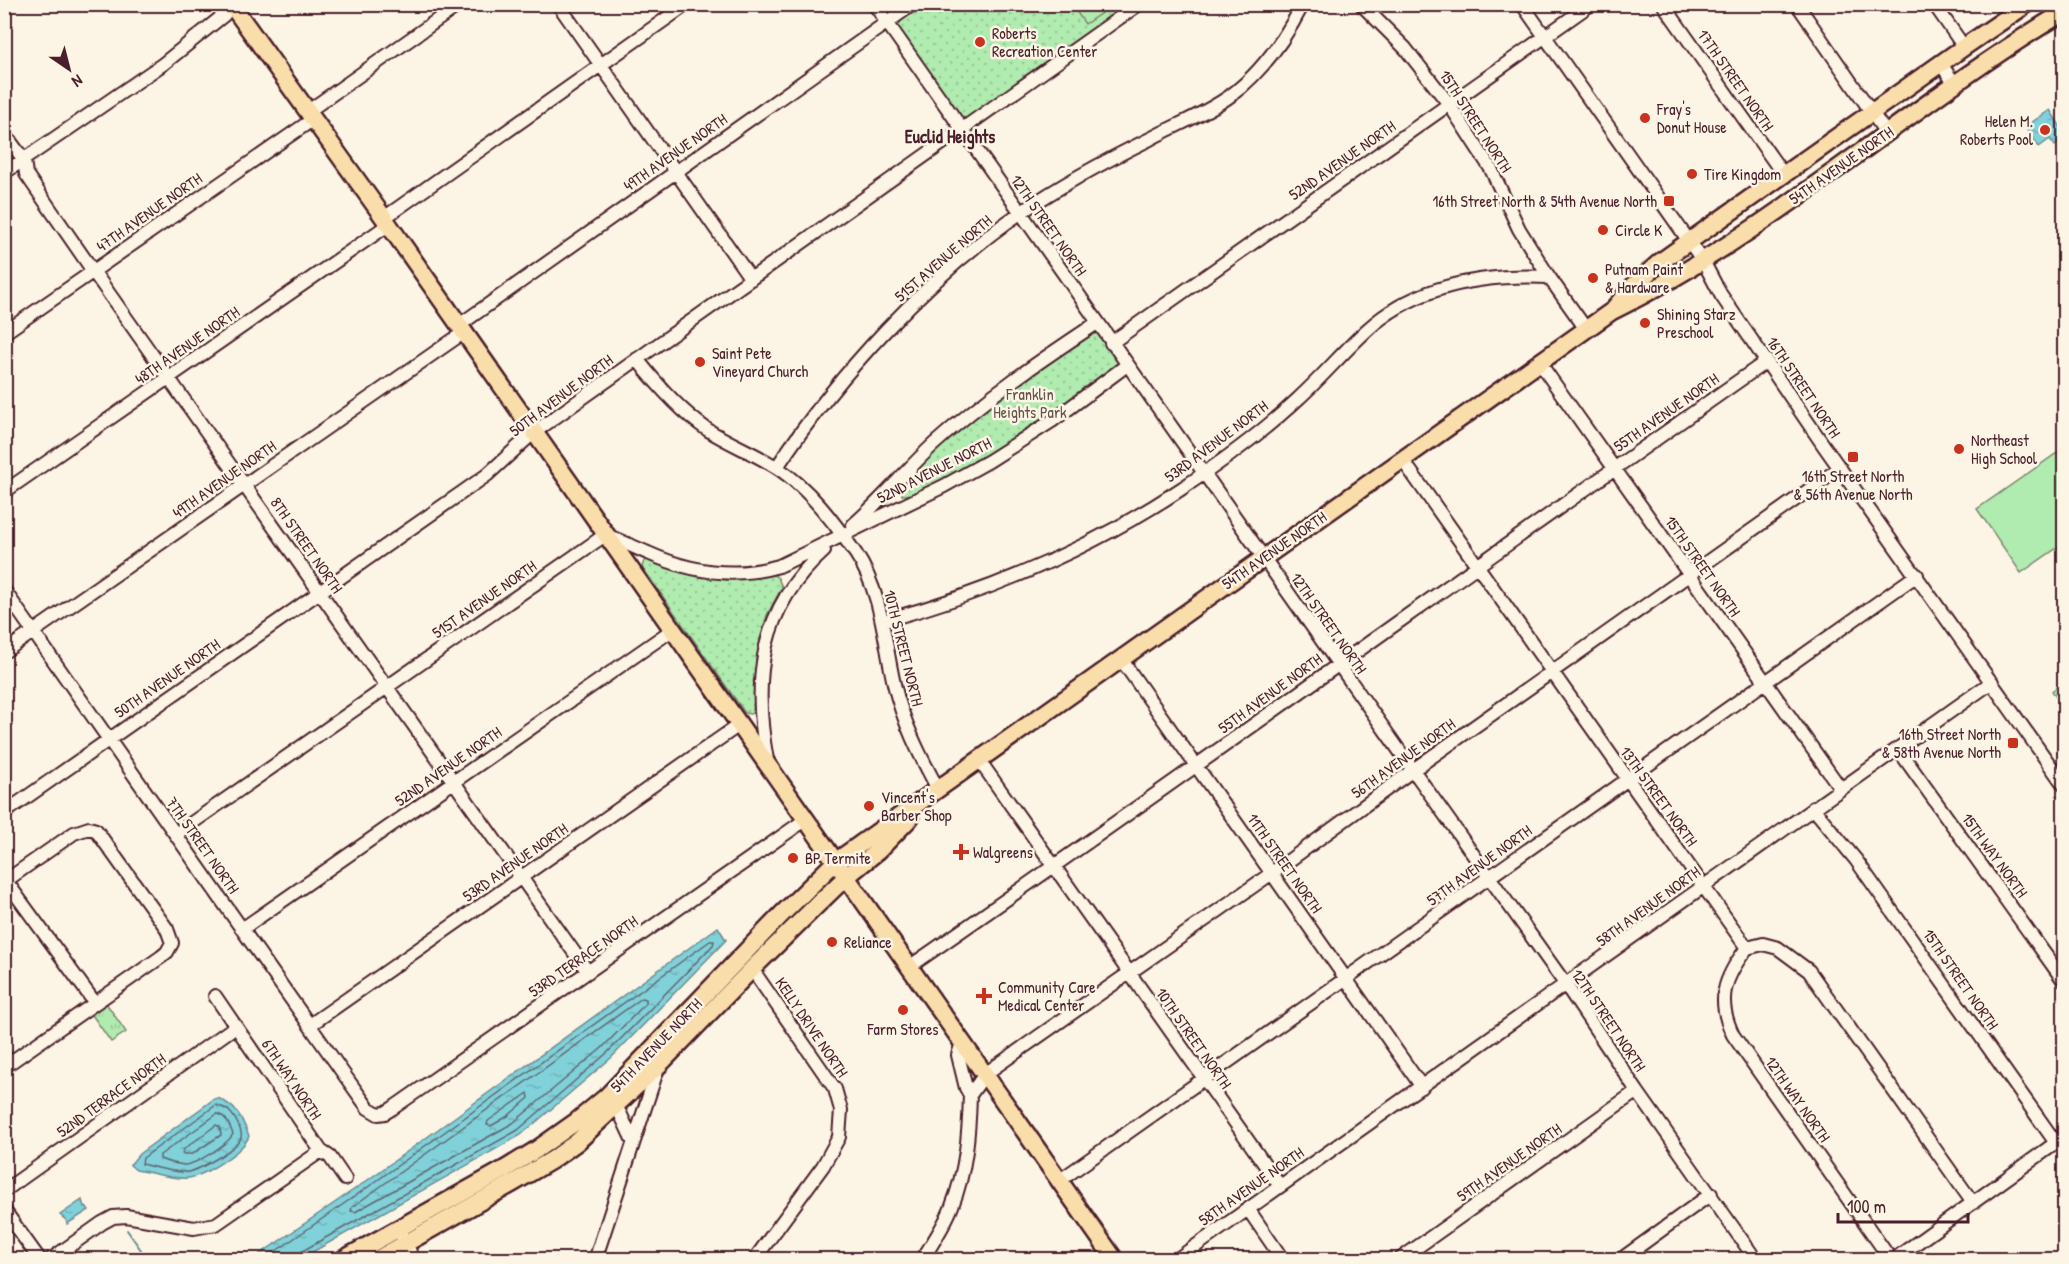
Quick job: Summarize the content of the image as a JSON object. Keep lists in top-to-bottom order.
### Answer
{
  "streets": {
    "main road": ["54TH AVENUE NORTH"],
    "street": [
      "17TH STREET NORTH",
      "15TH STREET NORTH",
      "49TH AVENUE NORTH",
      "52ND AVENUE NORTH",
      "47TH AVENUE NORTH",
      "12TH STREET NORTH",
      "51ST AVENUE NORTH",
      "48TH AVENUE NORTH",
      "16TH STREET NORTH",
      "50TH AVENUE NORTH",
      "55TH AVENUE NORTH",
      "53RD AVENUE NORTH",
      "8TH STREET NORTH",
      "10TH STREET NORTH",
      "56TH AVENUE NORTH",
      "13TH STREET NORTH",
      "7TH STREET NORTH",
      "15TH WAY NORTH",
      "11TH STREET NORTH",
      "57TH AVENUE NORTH",
      "58TH AVENUE NORTH",
      "53RD TERRACE NORTH",
      "KELLY DRIVE NORTH",
      "6TH WAY NORTH",
      "52ND TERRACE NORTH",
      "12TH WAY NORTH",
      "59TH AVENUE NORTH"
    ]
  },
  "crossings": [
    ["17TH STREET NORTH", "54TH AVENUE NORTH"],
    ["15TH STREET NORTH", "52ND AVENUE NORTH"],
    ["15TH STREET NORTH", "54TH AVENUE NORTH"],
    ["15TH STREET NORTH", "55TH AVENUE NORTH"],
    ["15TH STREET NORTH", "53RD AVENUE NORTH"],
    ["15TH STREET NORTH", "56TH AVENUE NORTH"],
    ["15TH STREET NORTH", "57TH AVENUE NORTH"],
    ["15TH STREET NORTH", "58TH AVENUE NORTH"],
    ["49TH AVENUE NORTH", "12TH STREET NORTH"],
    ["49TH AVENUE NORTH", "8TH STREET NORTH"],
    ["49TH AVENUE NORTH", "7TH STREET NORTH"],
    ["52ND AVENUE NORTH", "12TH STREET NORTH"],
    ["52ND AVENUE NORTH", "16TH STREET NORTH"],
    ["52ND AVENUE NORTH", "8TH STREET NORTH"],
    ["52ND AVENUE NORTH", "10TH STREET NORTH"],
    ["52ND AVENUE NORTH", "7TH STREET NORTH"],
    ["54TH AVENUE NORTH", "12TH STREET NORTH"],
    ["54TH AVENUE NORTH", "16TH STREET NORTH"],
    ["54TH AVENUE NORTH", "10TH STREET NORTH"],
    ["54TH AVENUE NORTH", "13TH STREET NORTH"],
    ["54TH AVENUE NORTH", "11TH STREET NORTH"],
    ["54TH AVENUE NORTH", "KELLY DRIVE NORTH"],
    ["47TH AVENUE NORTH", "8TH STREET NORTH"],
    ["12TH STREET NORTH", "51ST AVENUE NORTH"],
    ["12TH STREET NORTH", "50TH AVENUE NORTH"],
    ["12TH STREET NORTH", "55TH AVENUE NORTH"],
    ["12TH STREET NORTH", "53RD AVENUE NORTH"],
    ["12TH STREET NORTH", "56TH AVENUE NORTH"],
    ["12TH STREET NORTH", "57TH AVENUE NORTH"],
    ["12TH STREET NORTH", "58TH AVENUE NORTH"],
    ["12TH STREET NORTH", "59TH AVENUE NORTH"],
    ["51ST AVENUE NORTH", "8TH STREET NORTH"],
    ["51ST AVENUE NORTH", "10TH STREET NORTH"],
    ["51ST AVENUE NORTH", "7TH STREET NORTH"],
    ["48TH AVENUE NORTH", "8TH STREET NORTH"],
    ["16TH STREET NORTH", "55TH AVENUE NORTH"],
    ["16TH STREET NORTH", "56TH AVENUE NORTH"],
    ["16TH STREET NORTH", "57TH AVENUE NORTH"],
    ["16TH STREET NORTH", "58TH AVENUE NORTH"],
    ["50TH AVENUE NORTH", "8TH STREET NORTH"],
    ["50TH AVENUE NORTH", "10TH STREET NORTH"],
    ["50TH AVENUE NORTH", "7TH STREET NORTH"],
    ["55TH AVENUE NORTH", "10TH STREET NORTH"],
    ["55TH AVENUE NORTH", "13TH STREET NORTH"],
    ["55TH AVENUE NORTH", "11TH STREET NORTH"],
    ["53RD AVENUE NORTH", "8TH STREET NORTH"],
    ["53RD AVENUE NORTH", "10TH STREET NORTH"],
    ["53RD AVENUE NORTH", "7TH STREET NORTH"],
    ["8TH STREET NORTH", "53RD TERRACE NORTH"],
    ["10TH STREET NORTH", "56TH AVENUE NORTH"],
    ["10TH STREET NORTH", "57TH AVENUE NORTH"],
    ["10TH STREET NORTH", "58TH AVENUE NORTH"],
    ["56TH AVENUE NORTH", "13TH STREET NORTH"],
    ["56TH AVENUE NORTH", "11TH STREET NORTH"],
    ["13TH STREET NORTH", "57TH AVENUE NORTH"],
    ["13TH STREET NORTH", "58TH AVENUE NORTH"],
    ["13TH STREET NORTH", "12TH WAY NORTH"],
    ["7TH STREET NORTH", "53RD TERRACE NORTH"],
    ["15TH WAY NORTH", "58TH AVENUE NORTH"],
    ["11TH STREET NORTH", "57TH AVENUE NORTH"],
    ["11TH STREET NORTH", "58TH AVENUE NORTH"],
    ["6TH WAY NORTH", "52ND TERRACE NORTH"]
  ],
  "districts": ["Euclid Heights"],
  "parks": ["Franklin Heights Park"],
  "places": {
    "other": [
      "Roberts Recreation Center",
      "Fray's Donut House",
      "Helen M. Roberts Pool",
      "Tire Kingdom",
      "Circle K",
      "Putnam Paint & Hardware",
      "Shining Starz Preschool",
      "Saint Pete Vineyard Church",
      "Northeast High School",
      "Vincent's Barber Shop",
      "BP Termite",
      "Reliance",
      "Farm Stores"
    ],
    "transit": ["16th Street North & 54th Avenue North", "16th Street North & 56th Avenue North", "16th Street North & 58th Avenue North"],
    "health": ["Walgreens", "Community Care Medical Center"]
  },
  "scale_bar": "100 m",
  "north": "bottom right"
}
